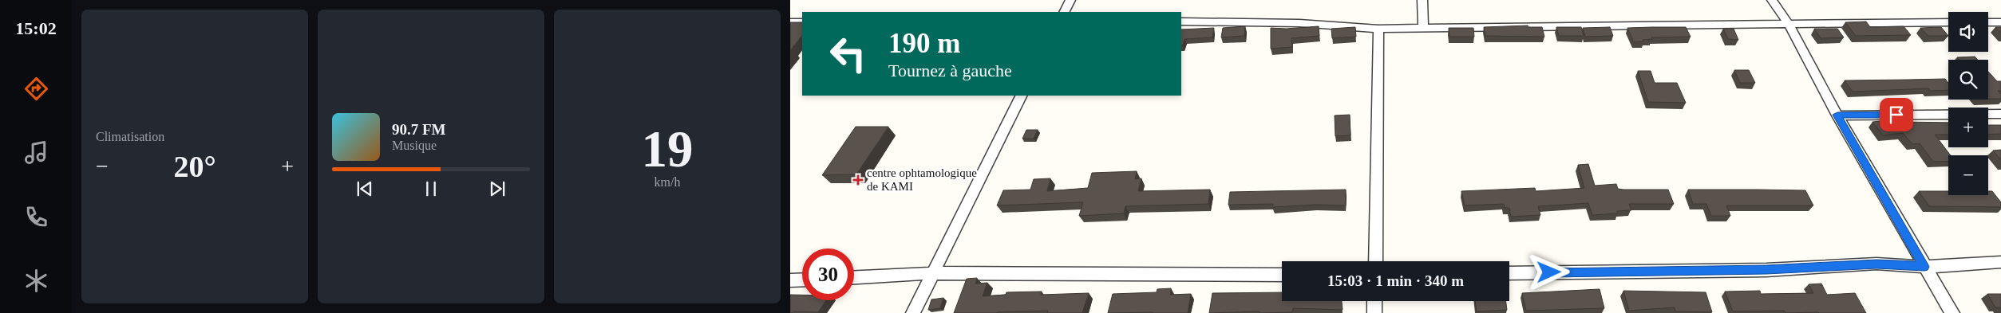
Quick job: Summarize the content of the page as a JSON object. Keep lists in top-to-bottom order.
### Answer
{
  "places": {
    "health": ["centre ophtamologique de KAMI"]
  },
  "page": {
    "tabs": "15:02",
    "tile": [
      "Climatisation",
      ["19", "km/h"]
    ],
    "map_buttons": ["+", "−"],
    "turn": ["190 m", "Tournez à gauche"],
    "song": ["90.7 FM", "Musique"],
    "heat": ["−", "20°", "+"],
    "limit": "30",
    "trip": "15:03 · 1 min · 340 m"
  }
}
